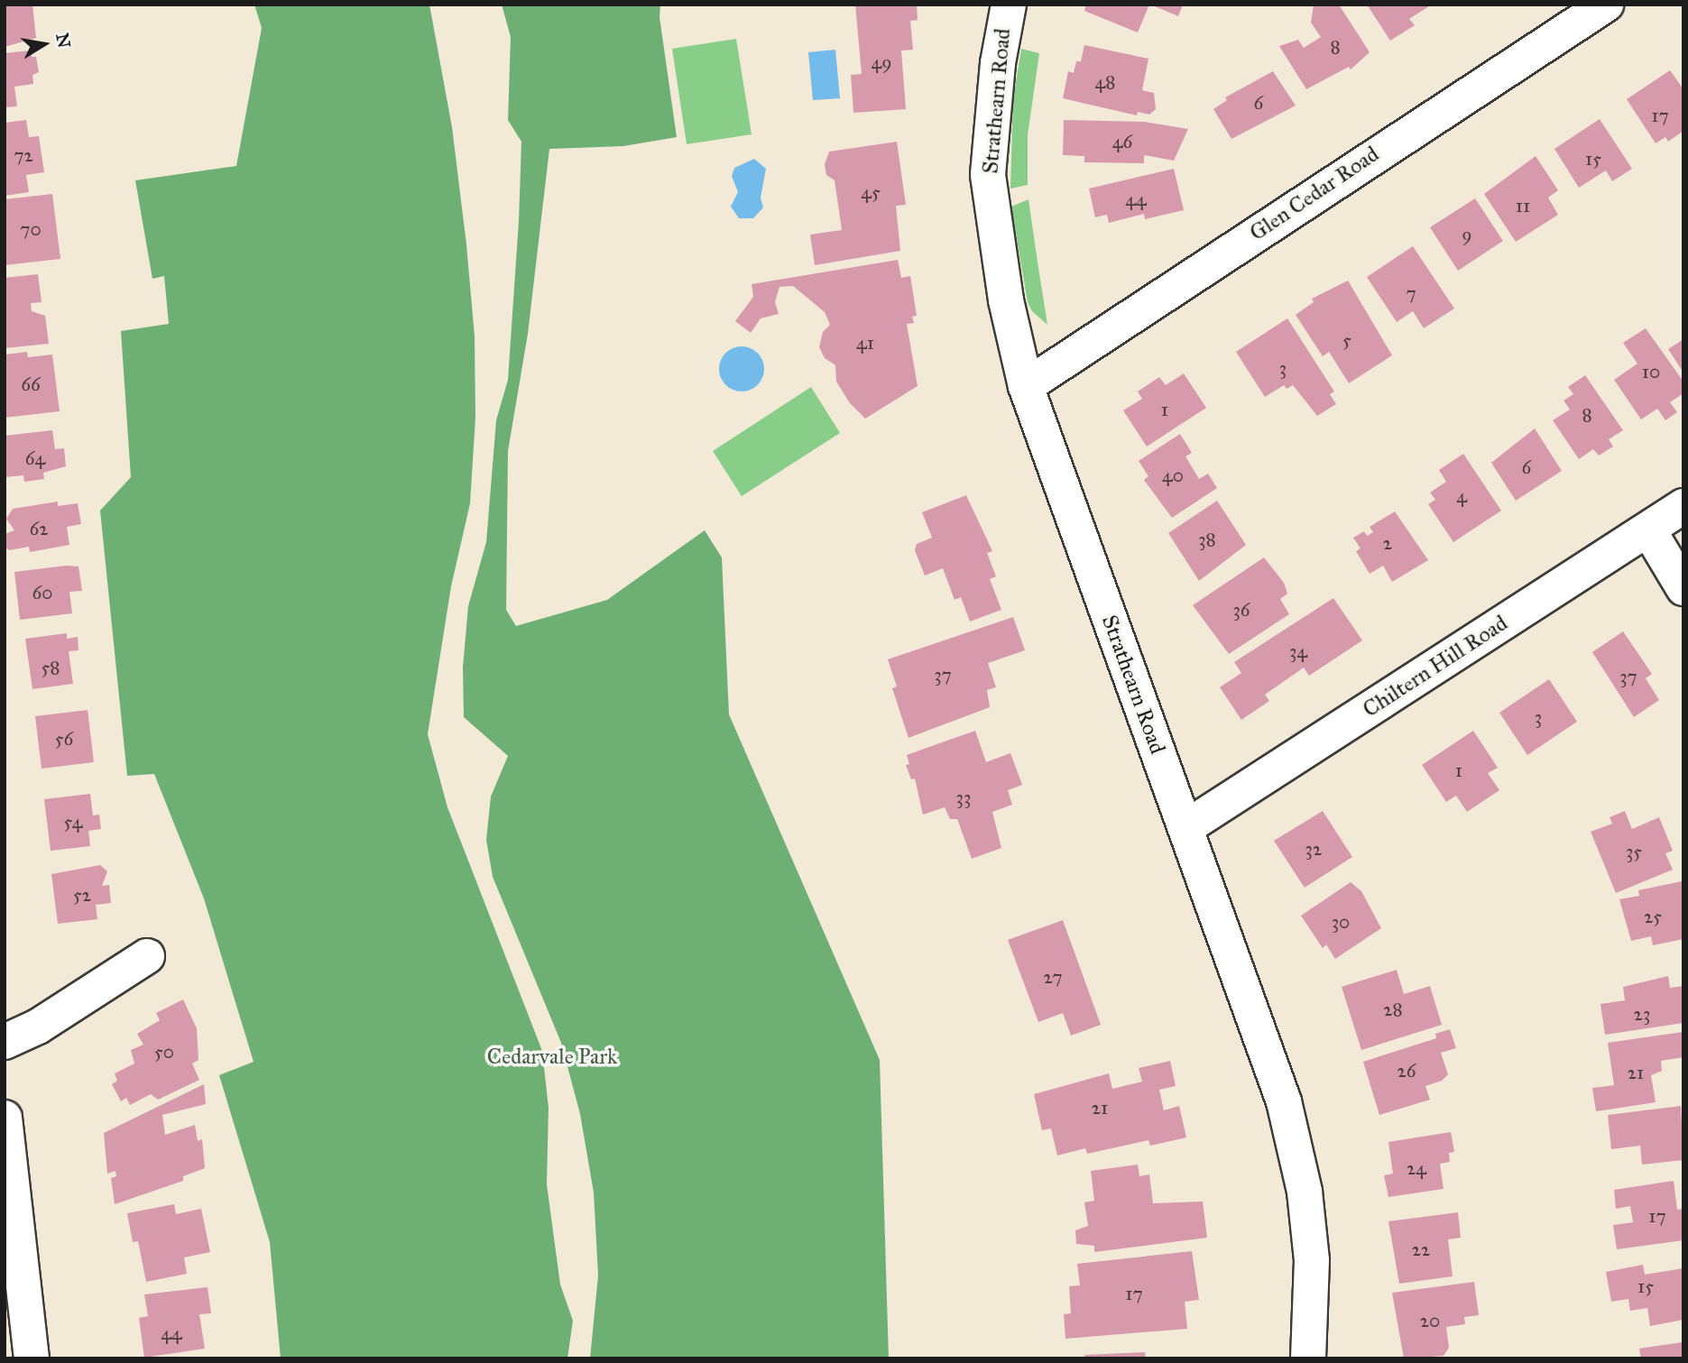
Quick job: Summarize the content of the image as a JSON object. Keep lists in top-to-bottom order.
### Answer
{
  "streets": {
    "street": ["Strathearn Road", "Glen Cedar Road", "Chiltern Hill Road"]
  },
  "crossings": [
    ["Strathearn Road", "Glen Cedar Road"],
    ["Strathearn Road", "Chiltern Hill Road"]
  ],
  "parks": ["Cedarvale Park"],
  "house_numbers": [
    "8",
    "49",
    "48",
    "6",
    "17",
    "46",
    "72",
    "15",
    "45",
    "44",
    "11",
    "70",
    "9",
    "7",
    "5",
    "41",
    "3",
    "10",
    "66",
    "1",
    "8",
    "64",
    "6",
    "40",
    "4",
    "62",
    "38",
    "2",
    "60",
    "36",
    "34",
    "58",
    "37",
    "37",
    "3",
    "56",
    "1",
    "33",
    "54",
    "32",
    "35",
    "52",
    "25",
    "30",
    "27",
    "28",
    "23",
    "50",
    "26",
    "21",
    "21",
    "24",
    "17",
    "22",
    "15",
    "17",
    "20",
    "44"
  ],
  "north": "right"
}
